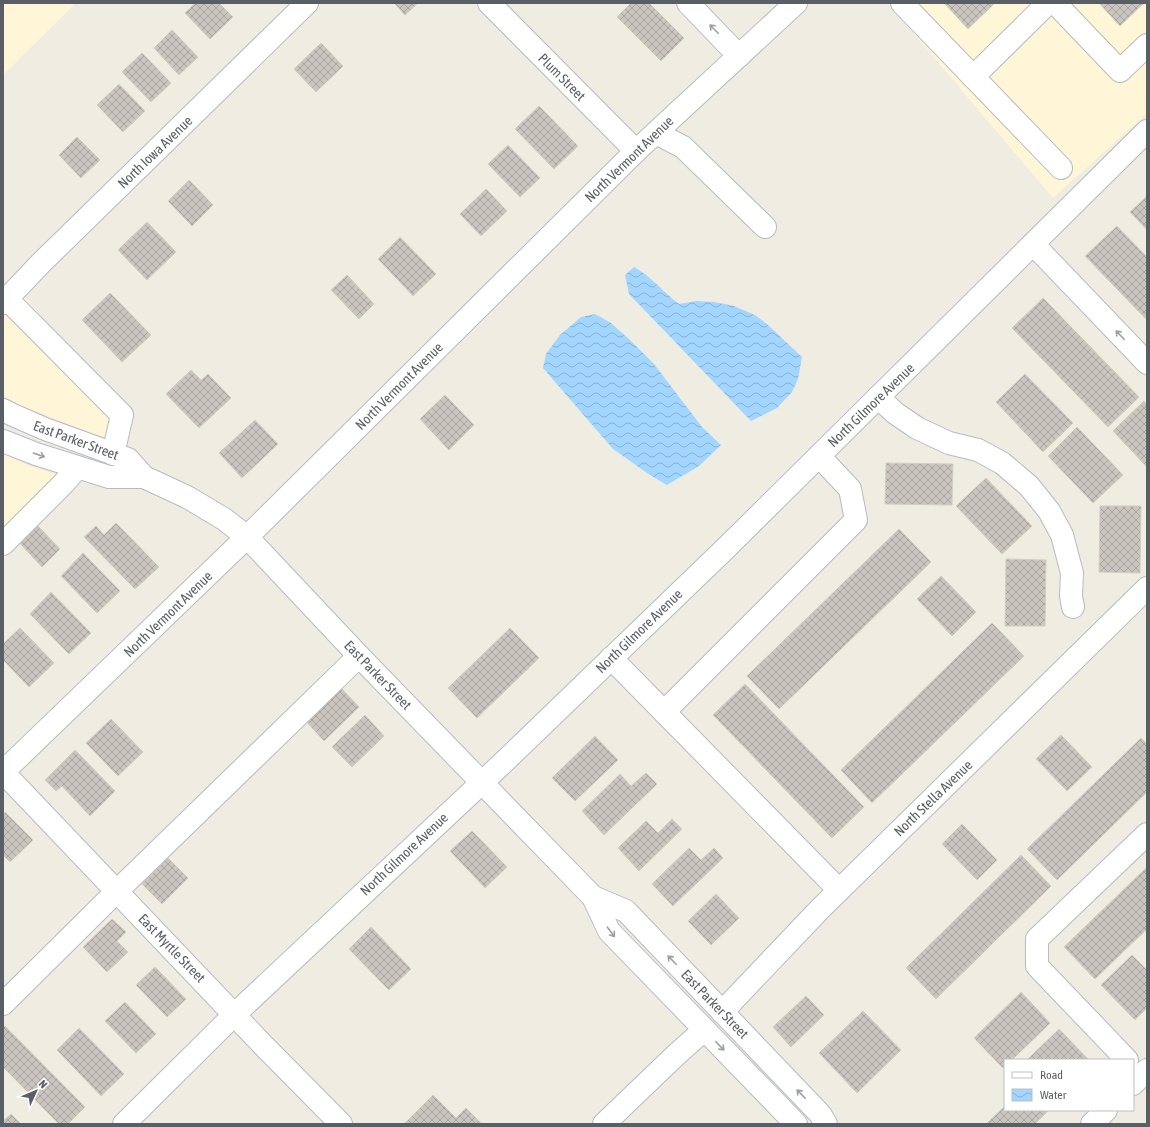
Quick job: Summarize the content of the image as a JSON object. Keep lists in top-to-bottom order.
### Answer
{
  "streets": {
    "street": [
      "Plum Street",
      "North Iowa Avenue",
      "North Vermont Avenue",
      "North Gilmore Avenue",
      "East Parker Street",
      "North Stella Avenue",
      "East Myrtle Street"
    ]
  },
  "crossings": [
    ["Plum Street", "North Vermont Avenue"],
    ["North Vermont Avenue", "East Parker Street"],
    ["North Vermont Avenue", "East Myrtle Street"],
    ["North Gilmore Avenue", "East Parker Street"],
    ["North Gilmore Avenue", "East Myrtle Street"],
    ["East Parker Street", "North Stella Avenue"]
  ],
  "legend": ["Road", "Water"],
  "north": "top right"
}
